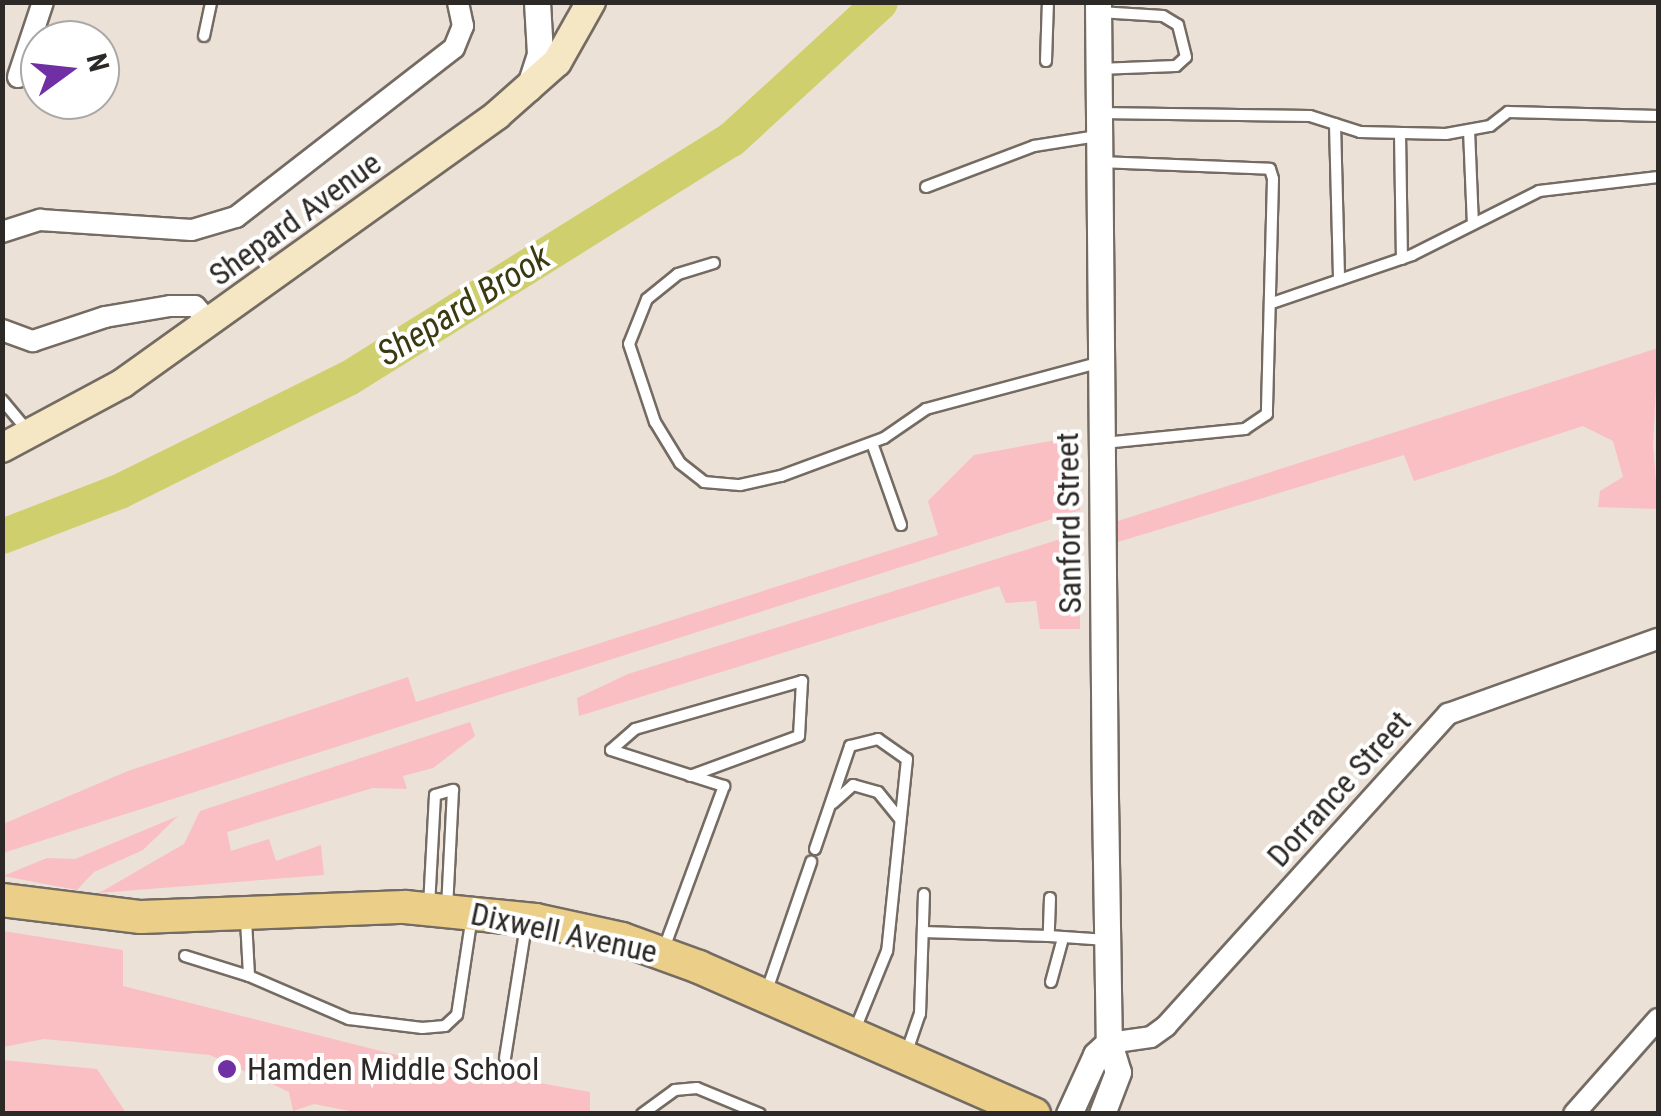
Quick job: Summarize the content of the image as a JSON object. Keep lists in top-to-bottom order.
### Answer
{
  "streets": {
    "main road": ["Shepard Avenue", "Dixwell Avenue"],
    "street": ["Sanford Street", "Dorrance Street"]
  },
  "crossings": [
    ["Sanford Street", "Dorrance Street"]
  ],
  "water": ["Shepard Brook"],
  "places": ["Hamden Middle School"],
  "north": "right"
}
